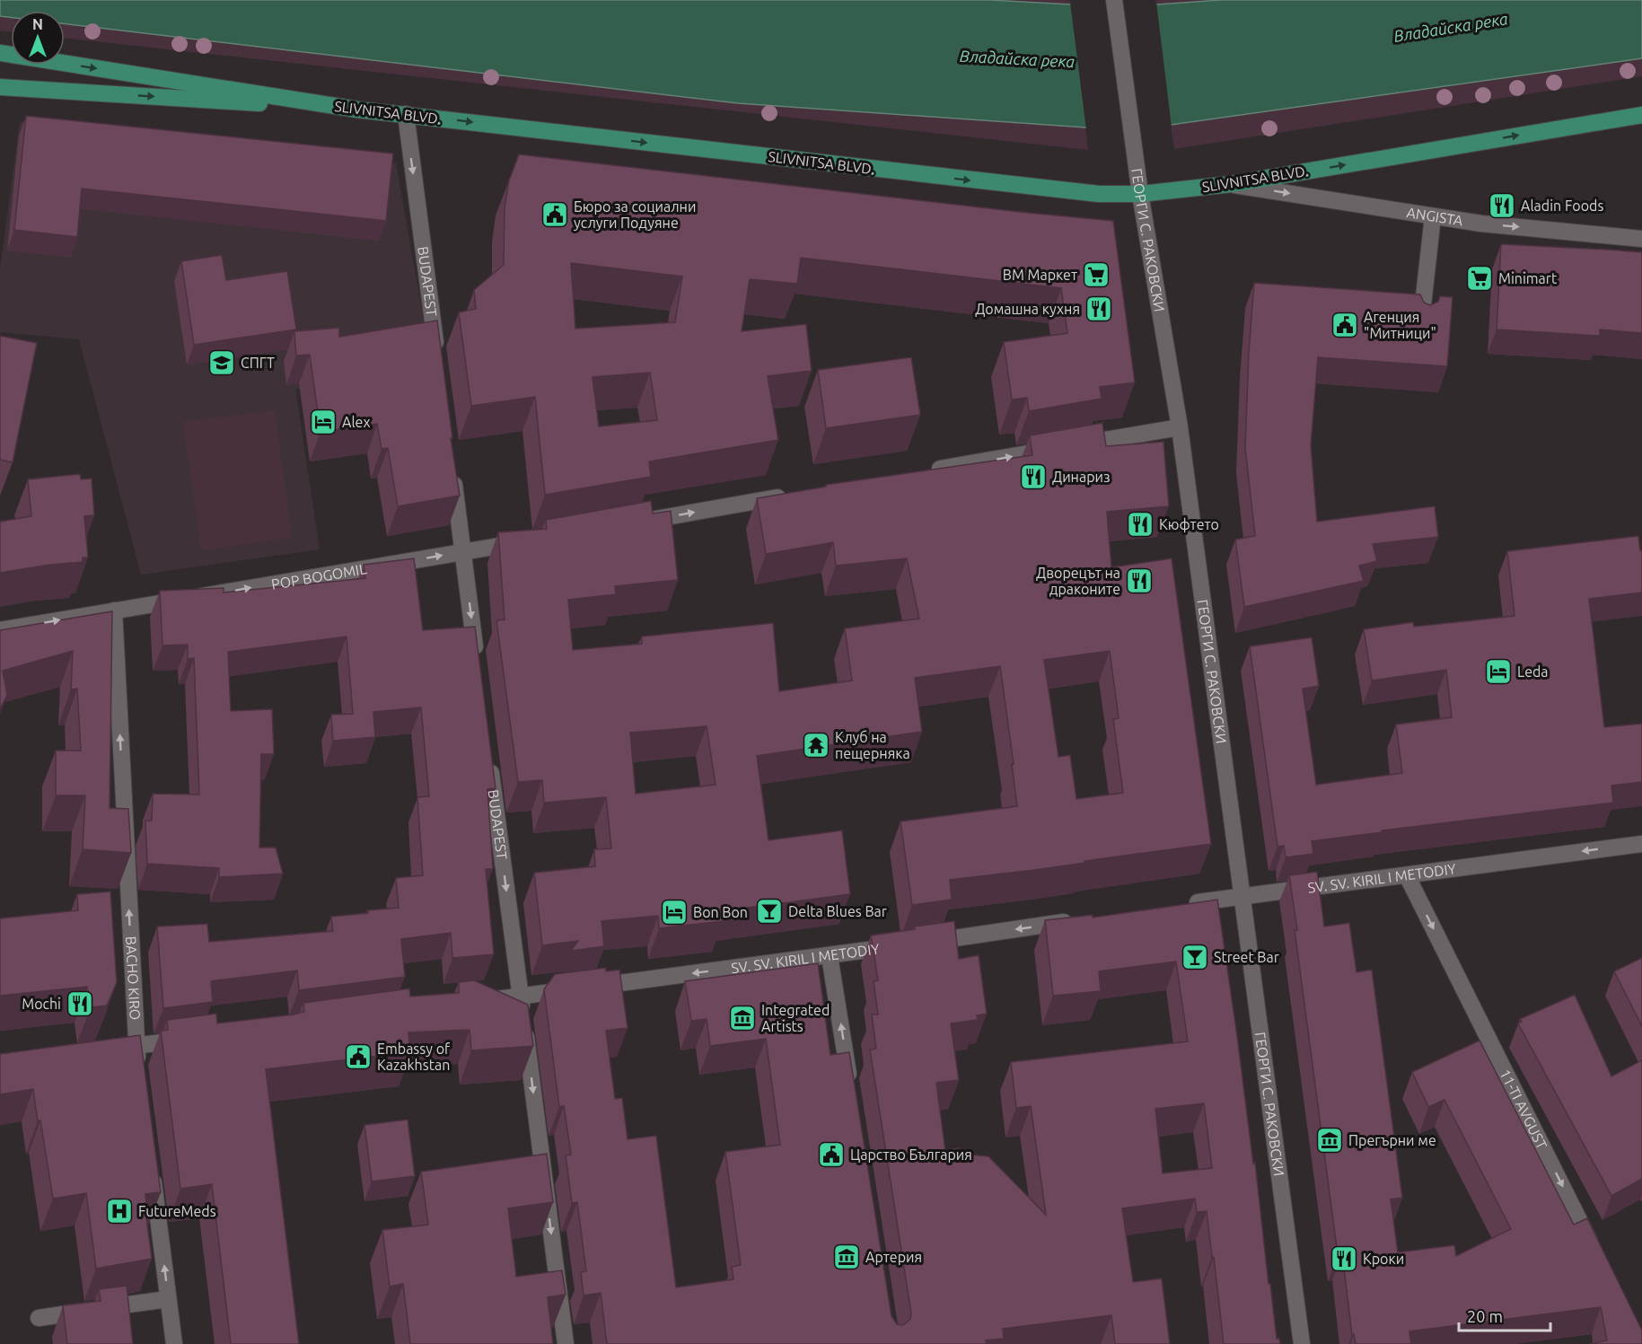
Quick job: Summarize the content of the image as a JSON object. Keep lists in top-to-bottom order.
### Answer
{
  "streets": {
    "main road": ["SLIVNITSA BLVD."],
    "street": [
      "ANGISTA",
      "ГЕОРГИ С. РАКОВСКИ",
      "BUDAPEST",
      "POP BOGOMIL",
      "SV. SV. KIRIL I METODIY",
      "BACHO KIRO",
      "11-TI AVGUST"
    ]
  },
  "crossings": [
    ["SLIVNITSA BLVD.", "ANGISTA"],
    ["SLIVNITSA BLVD.", "ГЕОРГИ С. РАКОВСКИ"],
    ["SLIVNITSA BLVD.", "BUDAPEST"],
    ["ГЕОРГИ С. РАКОВСКИ", "SV. SV. KIRIL I METODIY"],
    ["BUDAPEST", "SV. SV. KIRIL I METODIY"],
    ["POP BOGOMIL", "BACHO KIRO"],
    ["SV. SV. KIRIL I METODIY", "11-TI AVGUST"]
  ],
  "one_way": [
    "SLIVNITSA BLVD.",
    "ANGISTA",
    "BUDAPEST",
    "POP BOGOMIL",
    "SV. SV. KIRIL I METODIY",
    "BACHO KIRO",
    "11-TI AVGUST"
  ],
  "water": ["Владайска река"],
  "places": {
    "restaurant": [
      "Aladin Foods",
      "Домашна кухня",
      "Динариз",
      "Кюфтето",
      "Дворецът на драконите",
      "Mochi",
      "Кроки"
    ],
    "public building": [
      "Бюро за социални услуги Подуяне",
      "Агенция \"Митници\"",
      "Embassy of Kazakhstan",
      "Царство България"
    ],
    "supermarket": ["ВМ Маркет", "Minimart"],
    "school or university": ["СПГТ"],
    "hotel": ["Alex", "Leda", "Bon Bon"],
    "temple": ["Клуб на пещерняка"],
    "bar": ["Delta Blues Bar", "Street Bar"],
    "museum": ["Integrated Artists", "Прегърни ме", "Артерия"],
    "hospital": ["FutureMeds"]
  },
  "scale_bar": "20 m",
  "north": "top"
}
